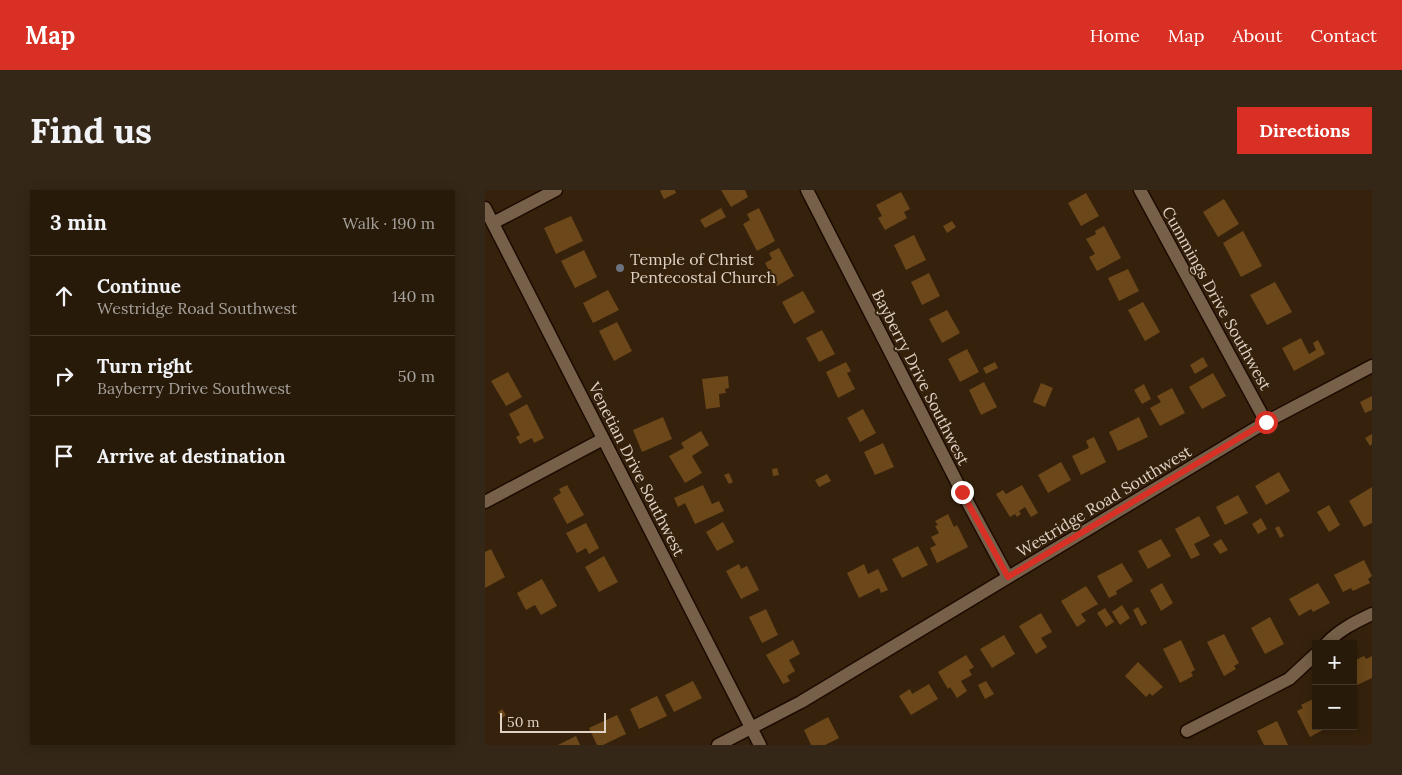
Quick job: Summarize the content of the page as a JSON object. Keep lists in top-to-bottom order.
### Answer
{
  "streets": {
    "street": [
      "Cummings Drive Southwest",
      "Bayberry Drive Southwest",
      "Venetian Drive Southwest",
      "Westridge Road Southwest"
    ]
  },
  "crossings": [
    ["Cummings Drive Southwest", "Westridge Road Southwest"],
    ["Bayberry Drive Southwest", "Westridge Road Southwest"],
    ["Venetian Drive Southwest", "Westridge Road Southwest"]
  ],
  "places": ["Temple of Christ Pentecostal Church"],
  "scale_bar": "50 m",
  "page": {
    "header": "Map",
    "nav": [
      "Home",
      "Map",
      "About",
      "Contact"
    ],
    "buttons": "Directions",
    "title": "Find us",
    "heading": ["3 min", "Walk · 190 m"],
    "list": [
      ["Continue", "Westridge Road Southwest", "140 m"],
      ["Turn right", "Bayberry Drive Southwest", "50 m"],
      "Arrive at destination"
    ],
    "map_buttons": ["+", "−"],
    "scale": "50 m"
  }
}
